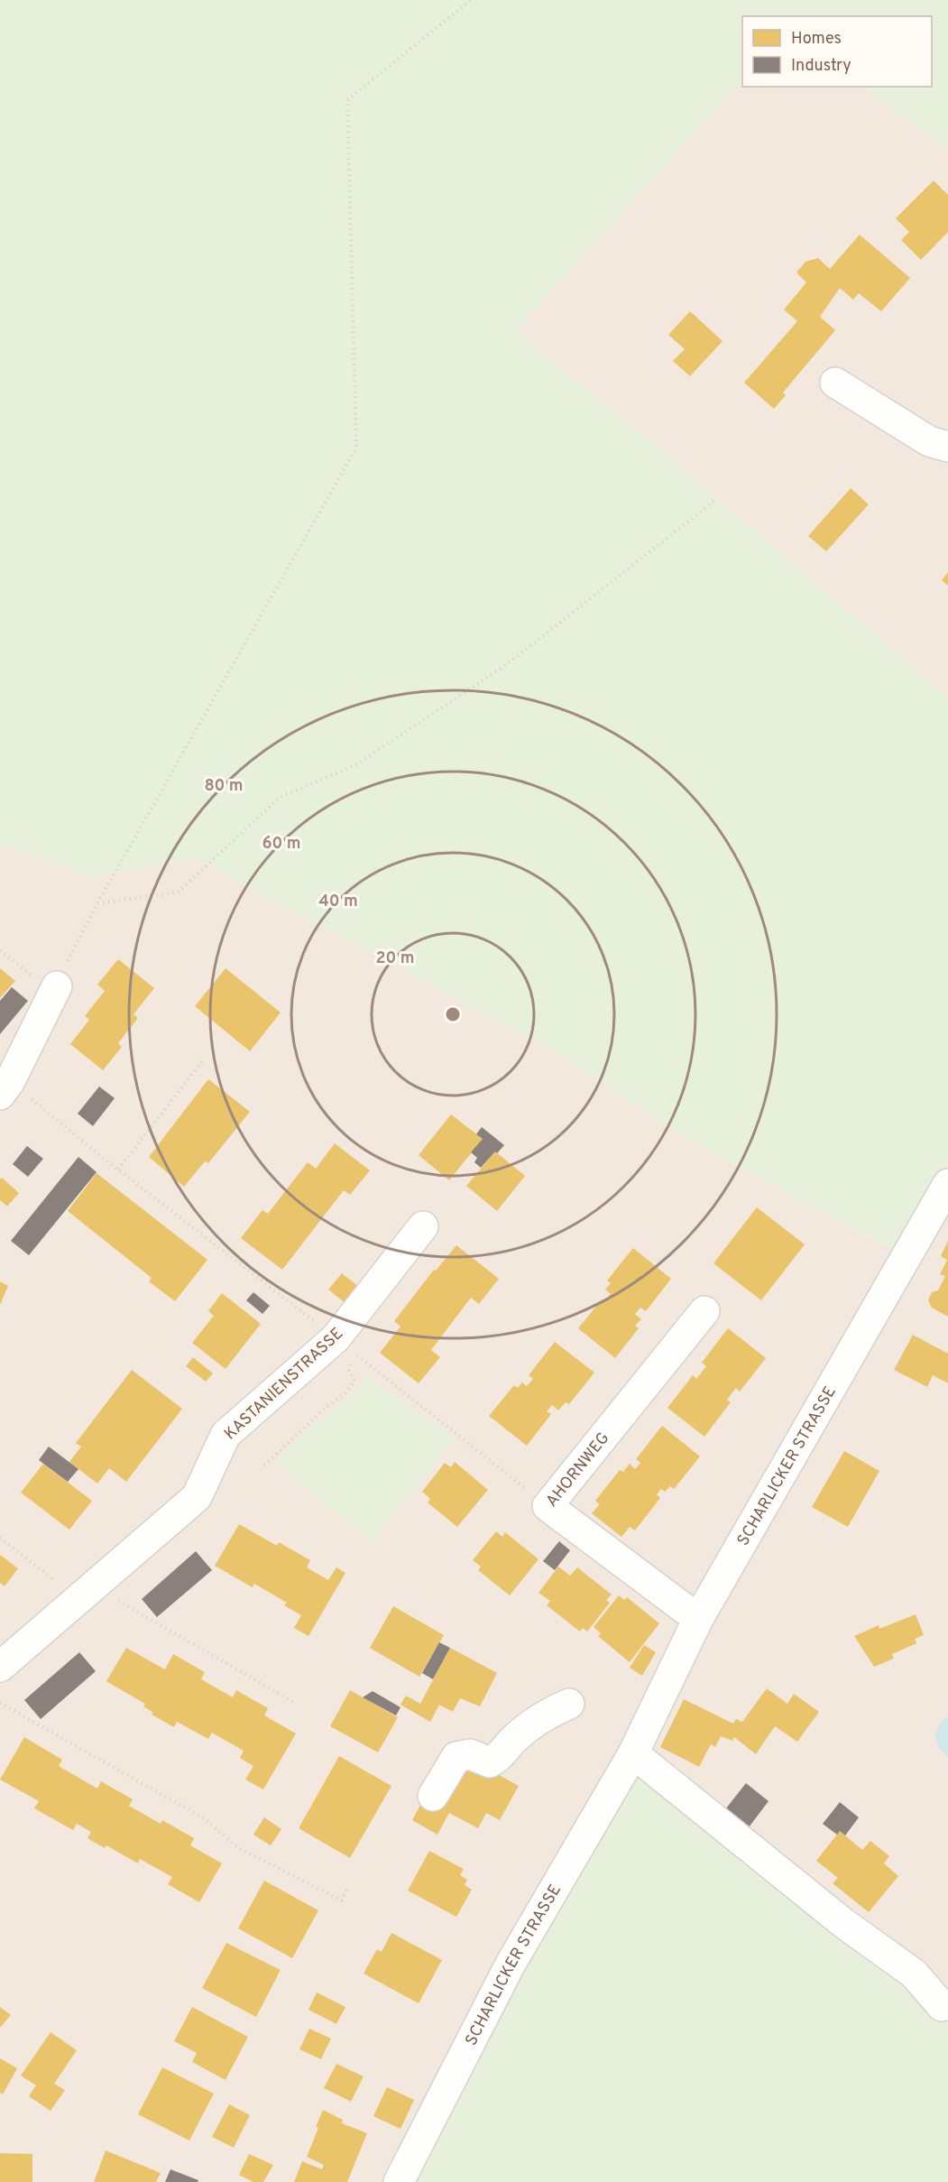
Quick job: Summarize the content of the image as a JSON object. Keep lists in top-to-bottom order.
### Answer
{
  "streets": {
    "street": ["KASTANIENSTRASSE", "SCHARLICKER STRASSE", "AHORNWEG"]
  },
  "crossings": [
    ["SCHARLICKER STRASSE", "AHORNWEG"]
  ],
  "legend": ["Homes", "Industry"],
  "rings": [
    "80 m",
    "60 m",
    "40 m",
    "20 m"
  ]
}
